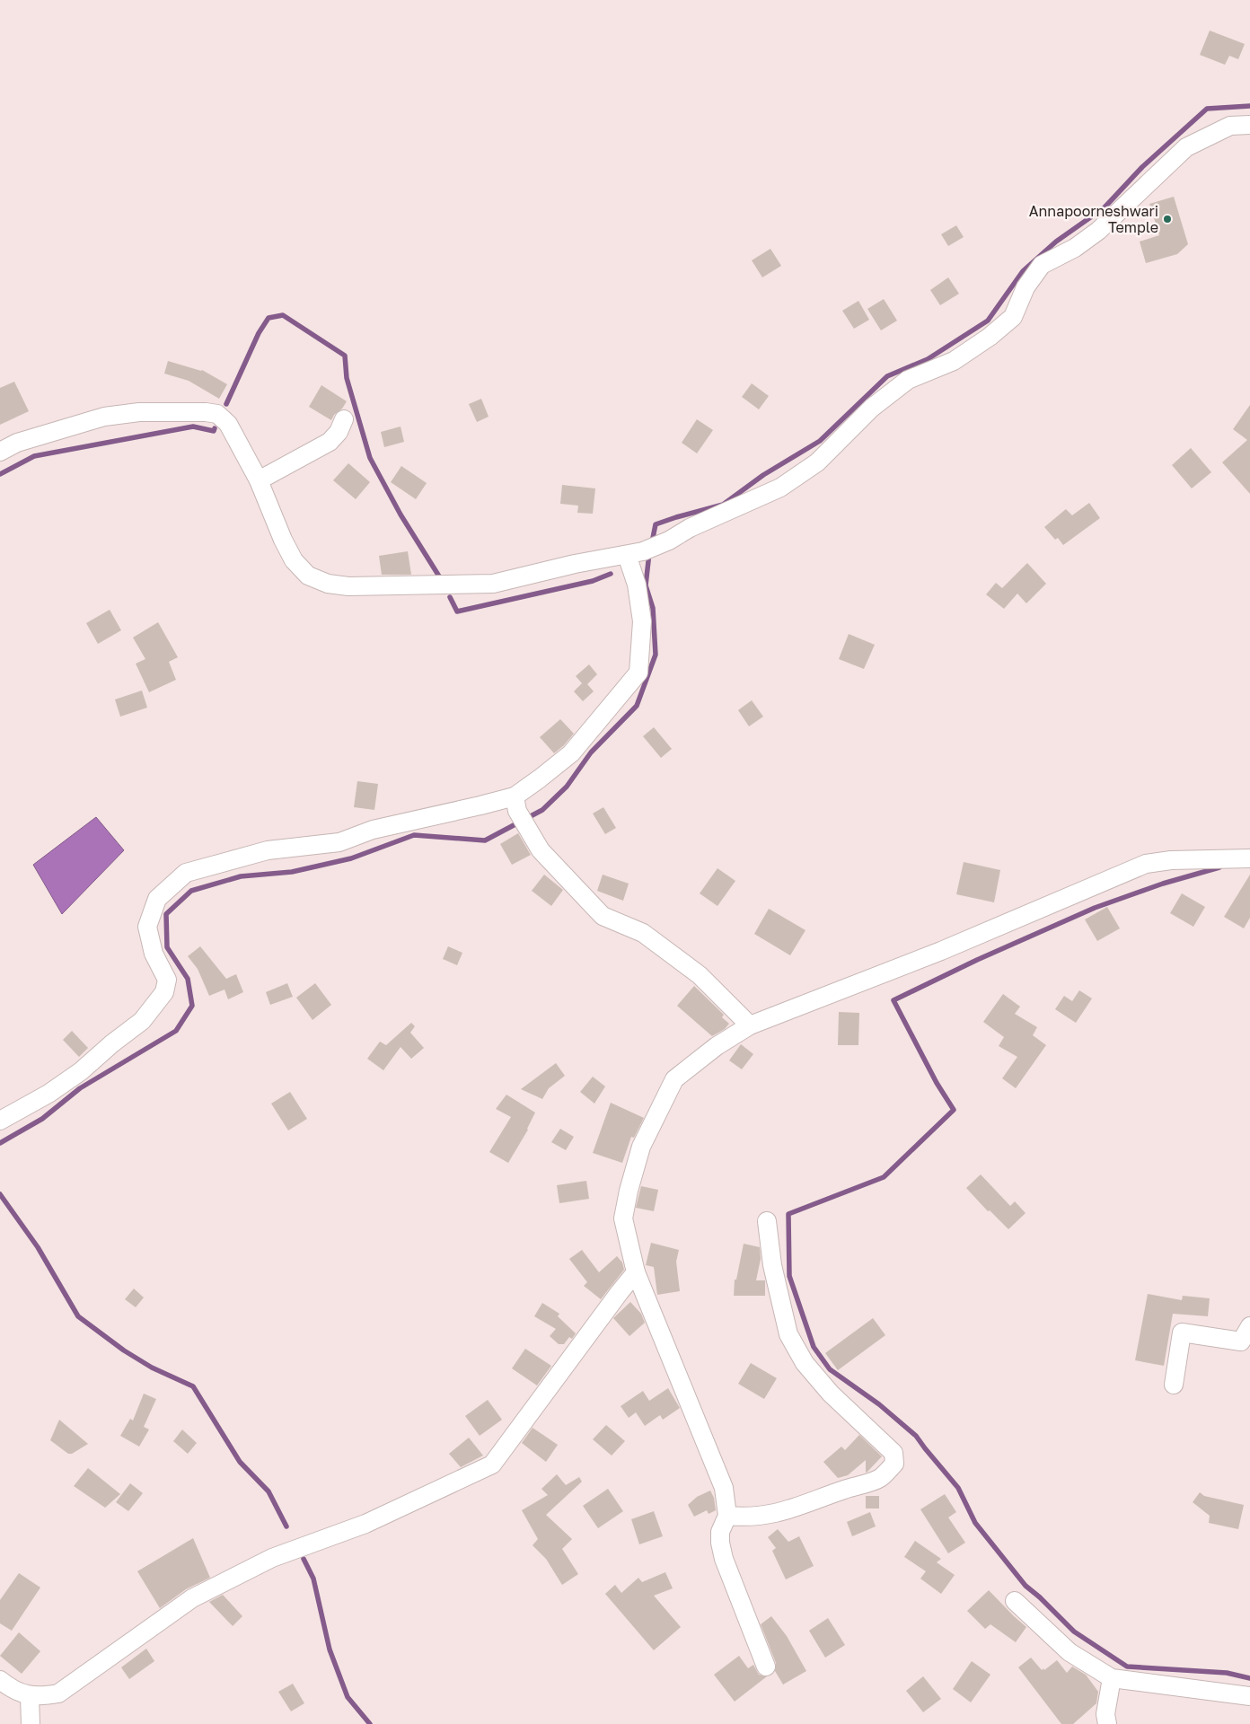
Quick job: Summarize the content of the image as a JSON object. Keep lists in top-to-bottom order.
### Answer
{
  "places": ["Annapoorneshwari Temple"]
}
